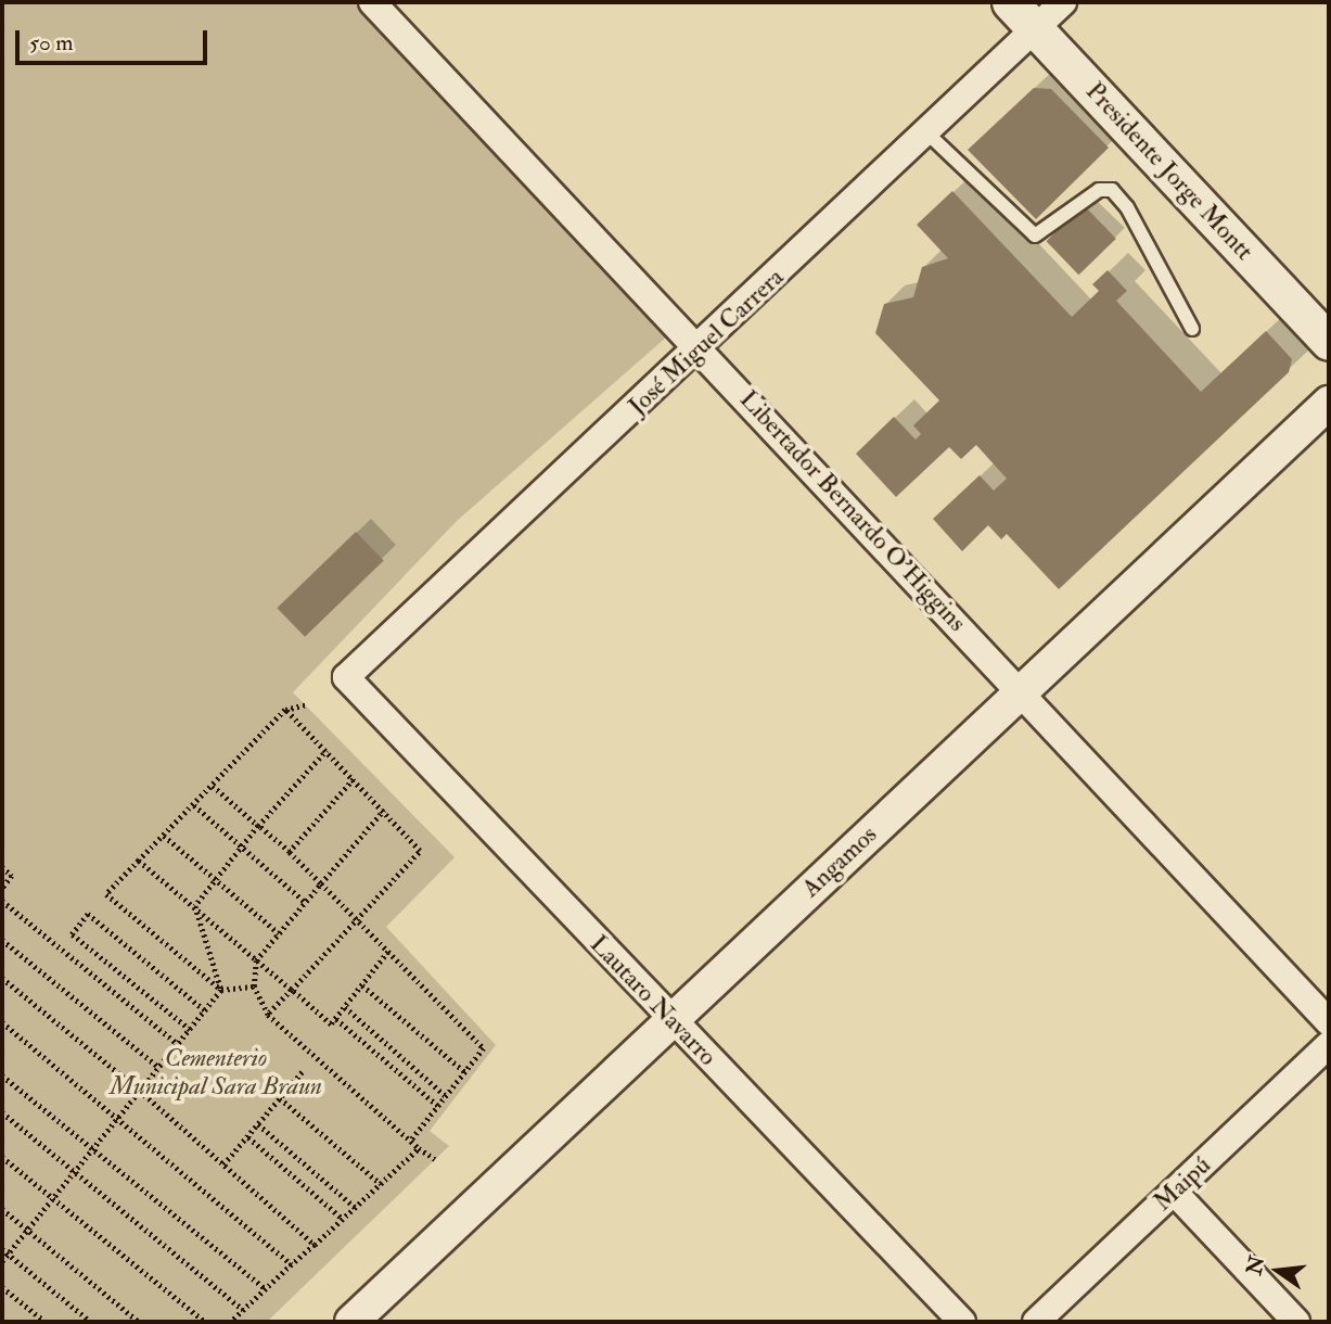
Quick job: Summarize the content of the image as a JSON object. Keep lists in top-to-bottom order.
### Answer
{
  "streets": {
    "main road": ["Presidente Jorge Montt"],
    "street": [
      "José Miguel Carrera",
      "Libertador Bernardo O'Higgins",
      "Angamos",
      "Lautaro Navarro",
      "Maipú"
    ]
  },
  "crossings": [
    ["Presidente Jorge Montt", "José Miguel Carrera"],
    ["José Miguel Carrera", "Libertador Bernardo O'Higgins"],
    ["José Miguel Carrera", "Lautaro Navarro"],
    ["Libertador Bernardo O'Higgins", "Angamos"],
    ["Angamos", "Lautaro Navarro"]
  ],
  "parks": ["Cementerio Municipal Sara Braun"],
  "scale_bar": "50 m",
  "north": "left"
}
